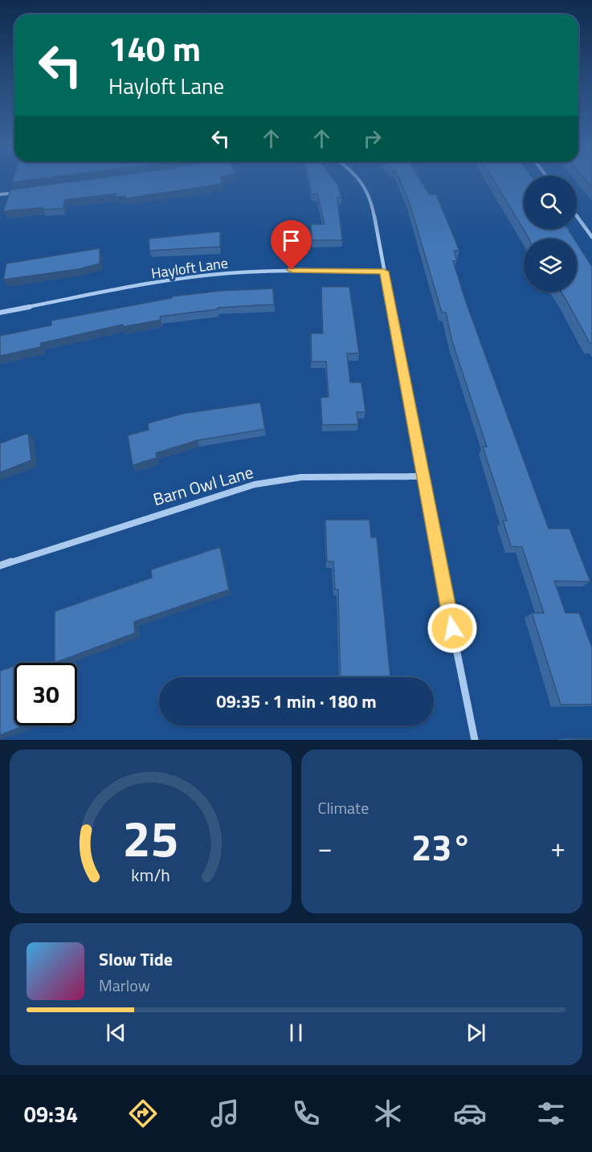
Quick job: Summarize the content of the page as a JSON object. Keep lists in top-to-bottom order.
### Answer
{
  "streets": {
    "street": ["Hayloft Lane", "Barn Owl Lane"]
  },
  "page": {
    "turn": ["140 m", "Hayloft Lane"],
    "limit": "30",
    "trip": "09:35 · 1 min · 180 m",
    "tile": "Climate",
    "heat": ["−", "23°", "+"],
    "song": ["Slow Tide", "Marlow"],
    "tabs": "09:34",
    "gauge": ["25", "km/h"]
  }
}
